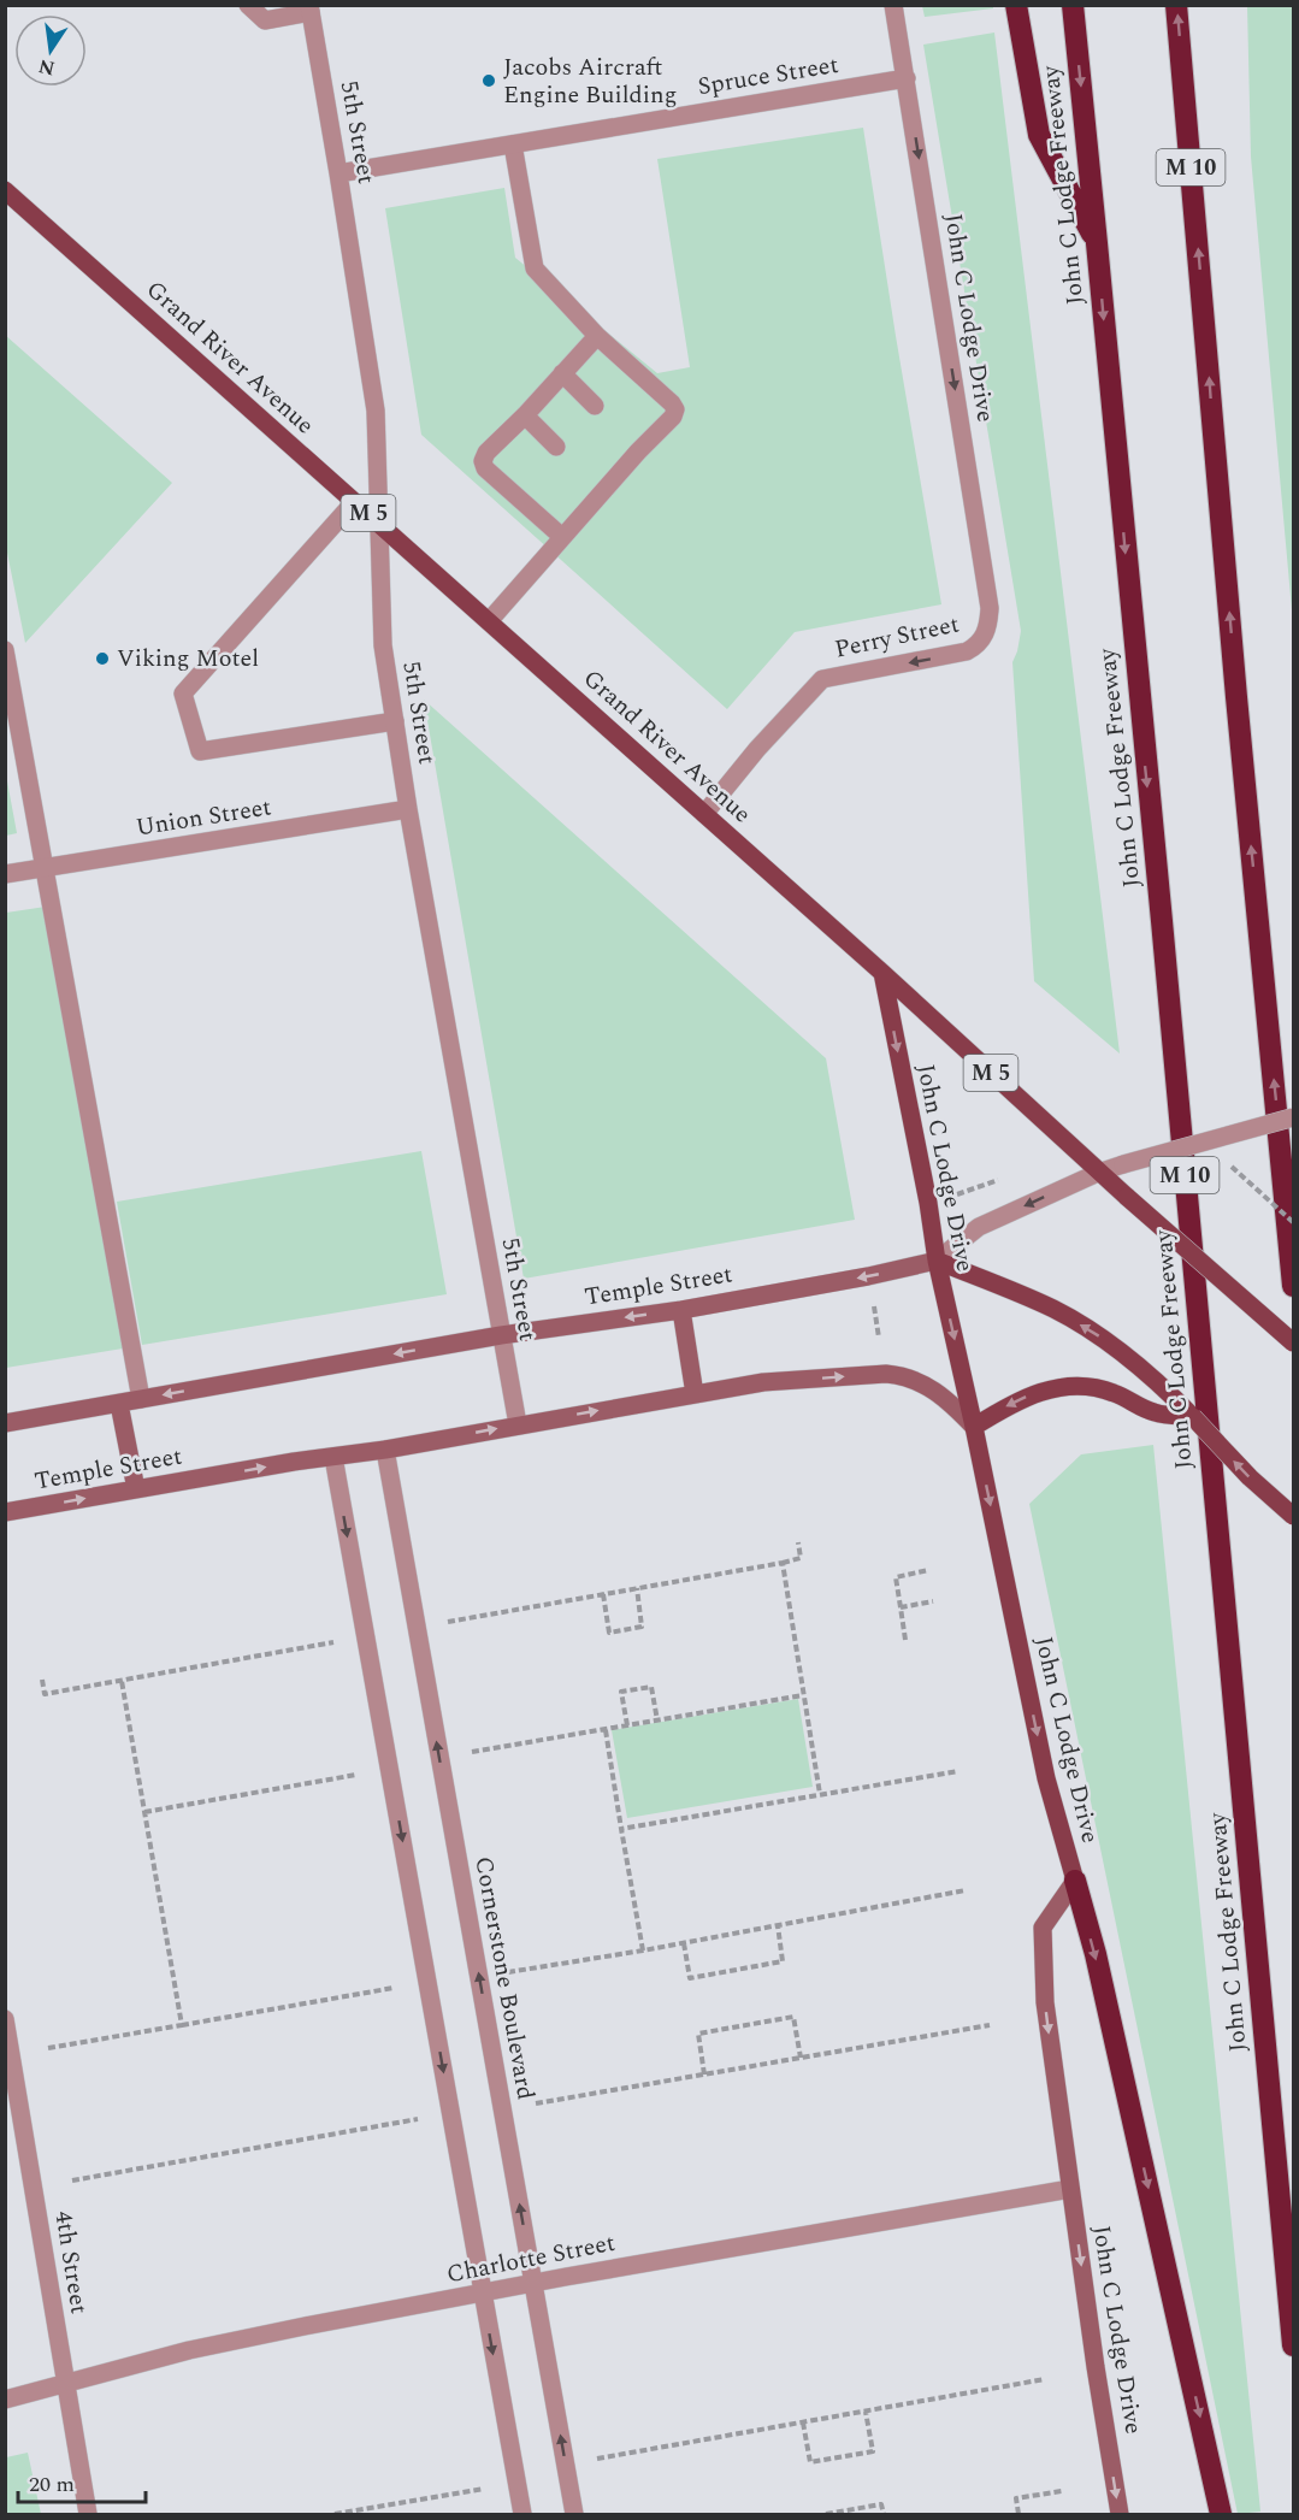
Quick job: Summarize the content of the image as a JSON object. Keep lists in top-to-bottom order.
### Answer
{
  "streets": {
    "highway": ["M 10", "John C Lodge Freeway"],
    "main road": ["John C Lodge Drive", "Grand River Avenue", "M 5"],
    "street": [
      "Spruce Street",
      "5th Street",
      "Perry Street",
      "Union Street",
      "Temple Street",
      "Cornerstone Boulevard",
      "Charlotte Street",
      "4th Street"
    ]
  },
  "crossings": [
    ["Spruce Street", "5th Street"],
    ["Spruce Street", "John C Lodge Drive"],
    ["5th Street", "Grand River Avenue"],
    ["5th Street", "Union Street"],
    ["5th Street", "Temple Street"],
    ["John C Lodge Drive", "Grand River Avenue"],
    ["John C Lodge Drive", "Perry Street"],
    ["John C Lodge Drive", "Temple Street"],
    ["John C Lodge Drive", "Charlotte Street"],
    ["Grand River Avenue", "Perry Street"],
    ["Grand River Avenue", "Temple Street"],
    ["Temple Street", "Cornerstone Boulevard"],
    ["Cornerstone Boulevard", "Charlotte Street"],
    ["Charlotte Street", "4th Street"]
  ],
  "one_way": ["John C Lodge Drive", "Perry Street"],
  "places": ["Jacobs Aircraft Engine Building", "Viking Motel"],
  "scale_bar": "20 m",
  "north": "bottom"
}
